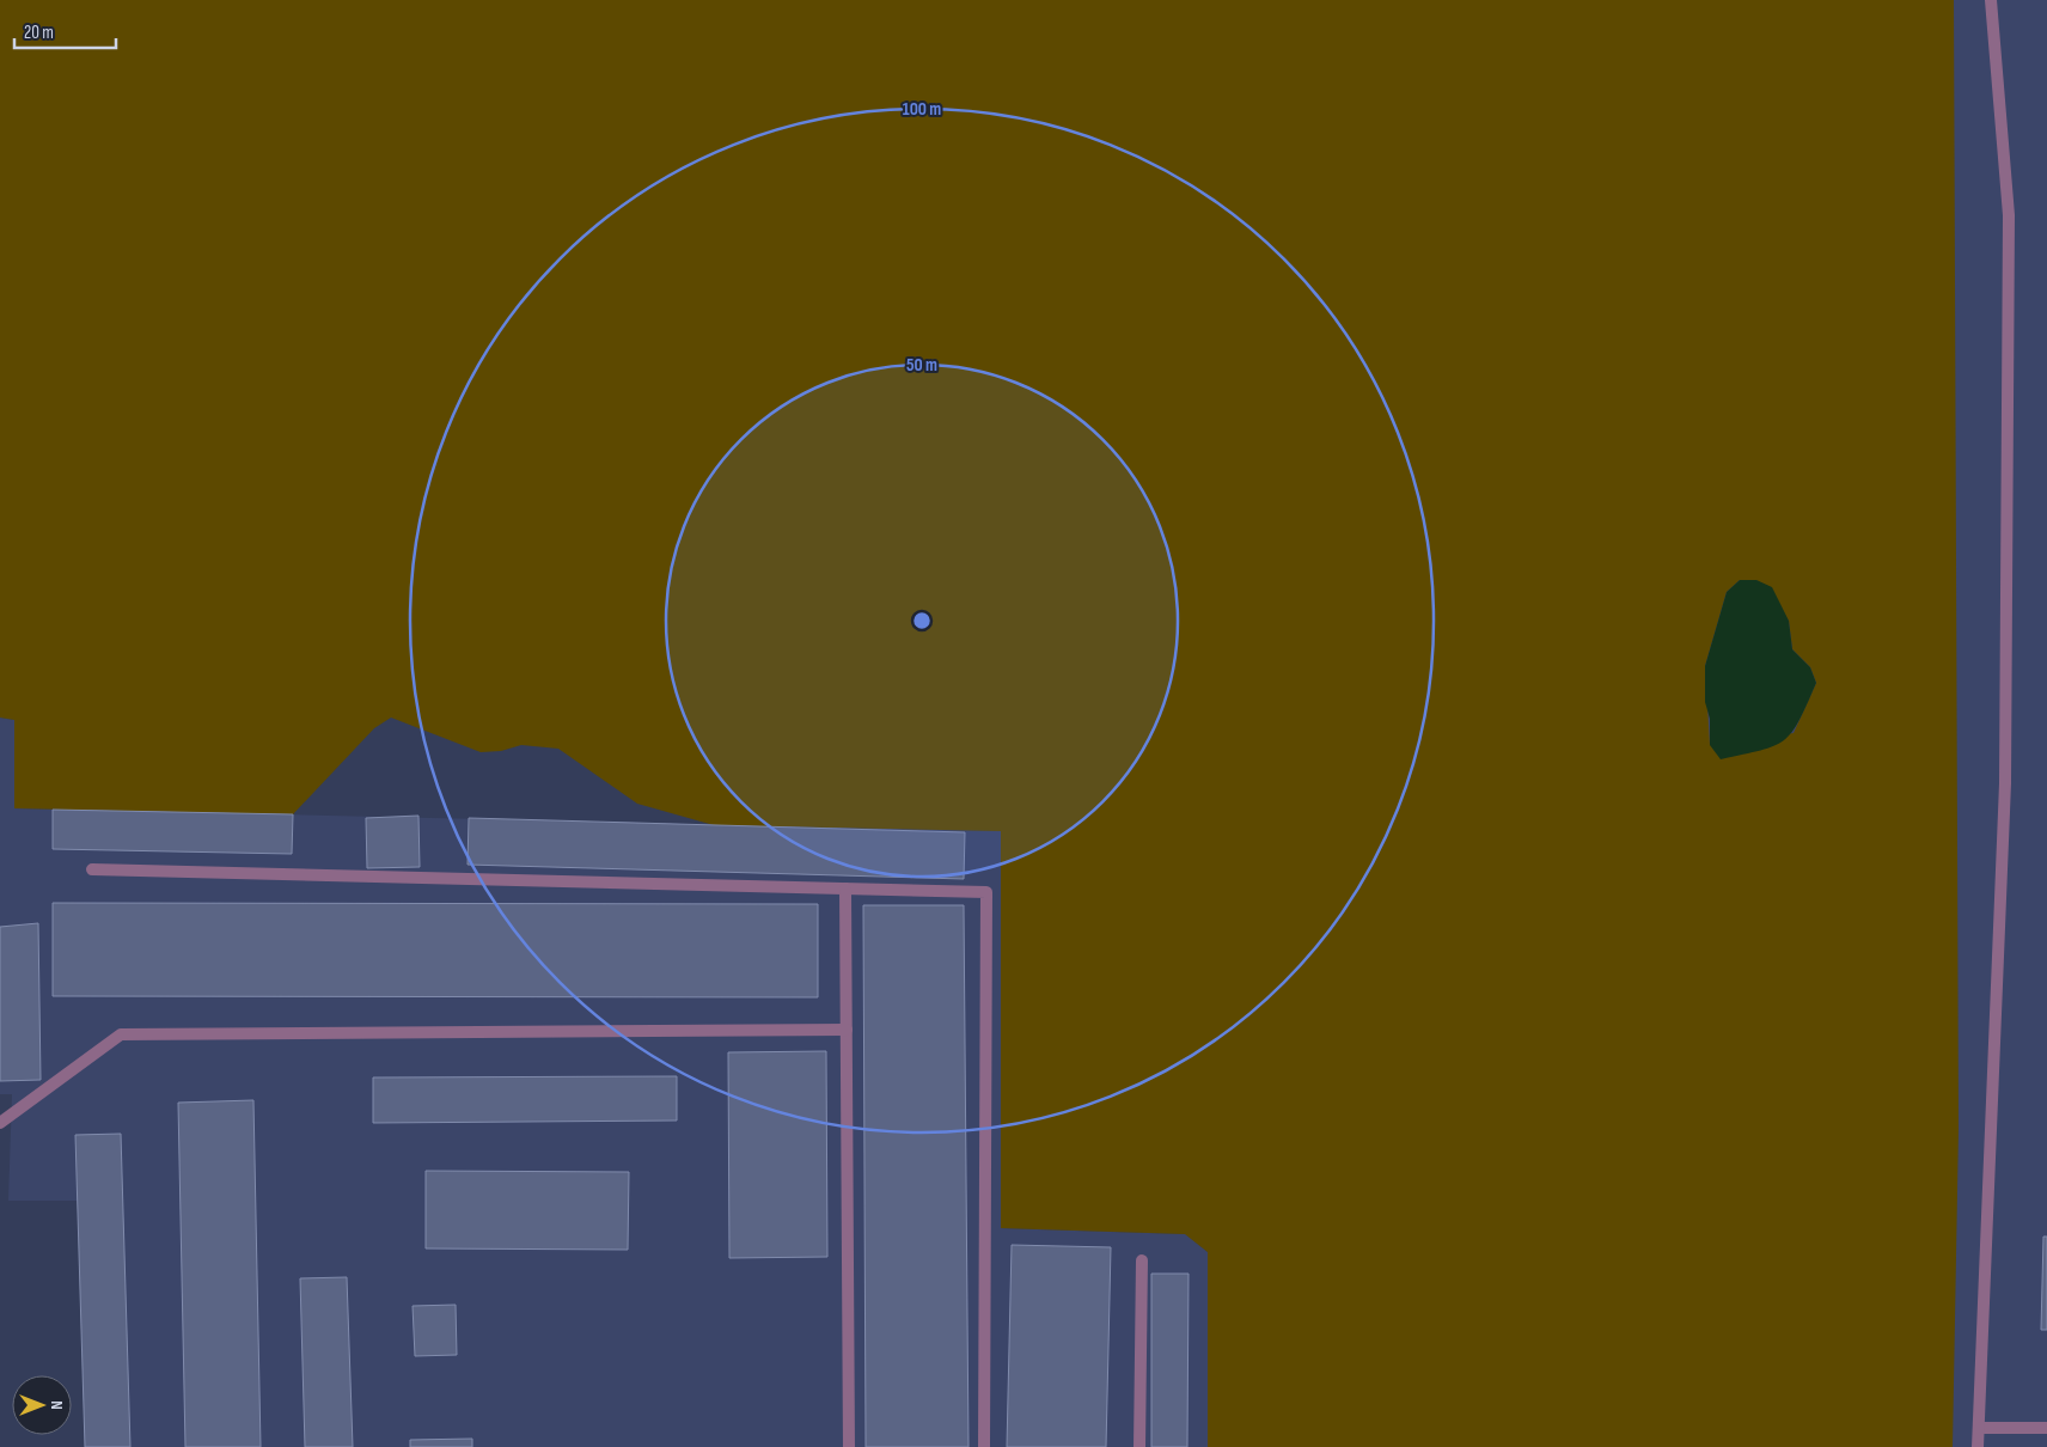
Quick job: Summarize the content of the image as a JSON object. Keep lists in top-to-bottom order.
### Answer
{
  "scale_bar": "20 m",
  "north": "right",
  "rings": ["100 m", "50 m"]
}
